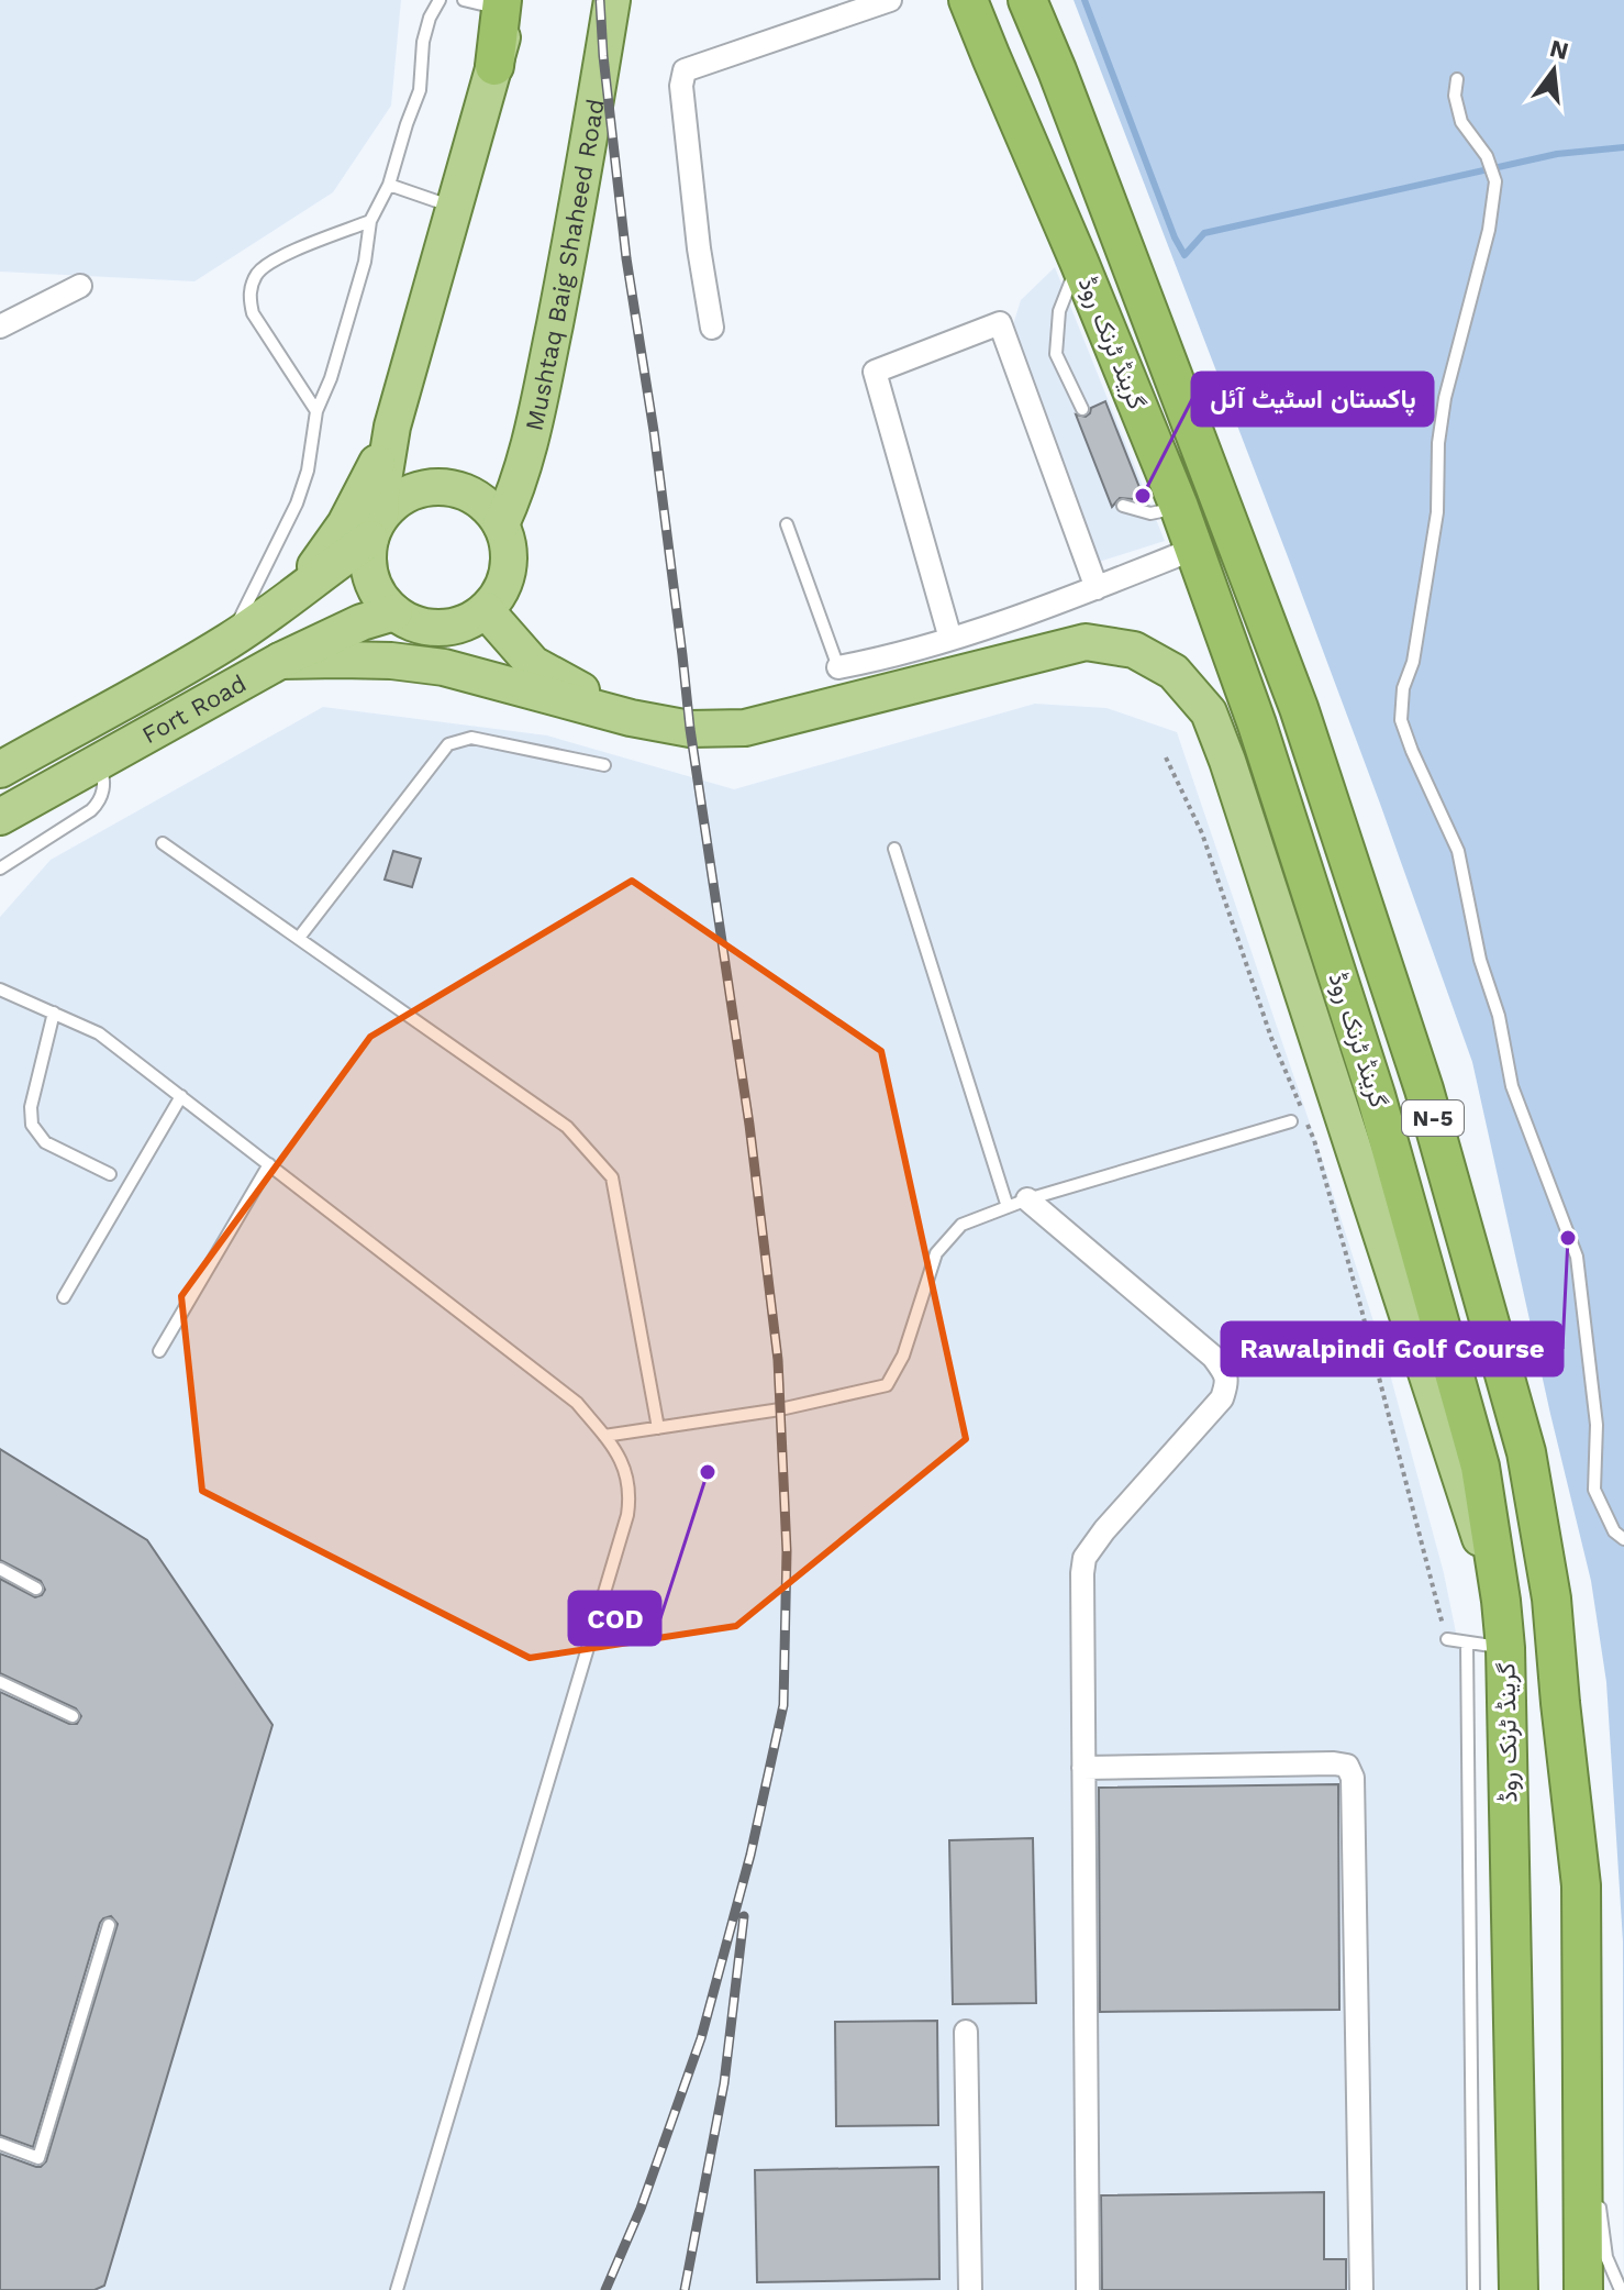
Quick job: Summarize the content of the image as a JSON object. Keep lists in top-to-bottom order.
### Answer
{
  "streets": {
    "highway": ["گرینڈ ٹرنک روڈ", "N-5"],
    "main road": ["Mushtaq Baig Shaheed Road", "Fort Road"]
  },
  "crossings": [
    ["Mushtaq Baig Shaheed Road", "Fort Road"]
  ],
  "places": ["پاکستان اسٹیٹ آئل", "Rawalpindi Golf Course", "COD"],
  "north": "top"
}
